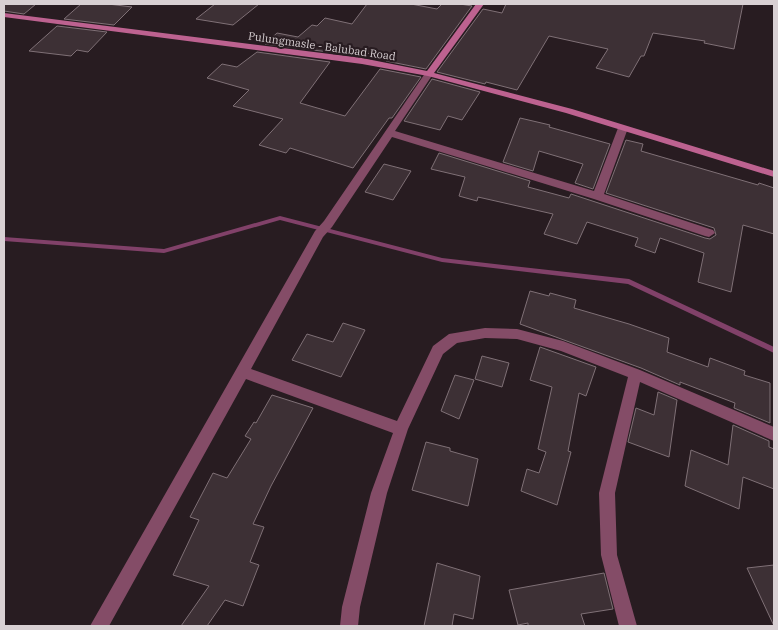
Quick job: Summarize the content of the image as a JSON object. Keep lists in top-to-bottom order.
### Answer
{
  "streets": {
    "street": ["Pulungmasle - Balubad Road"]
  }
}
